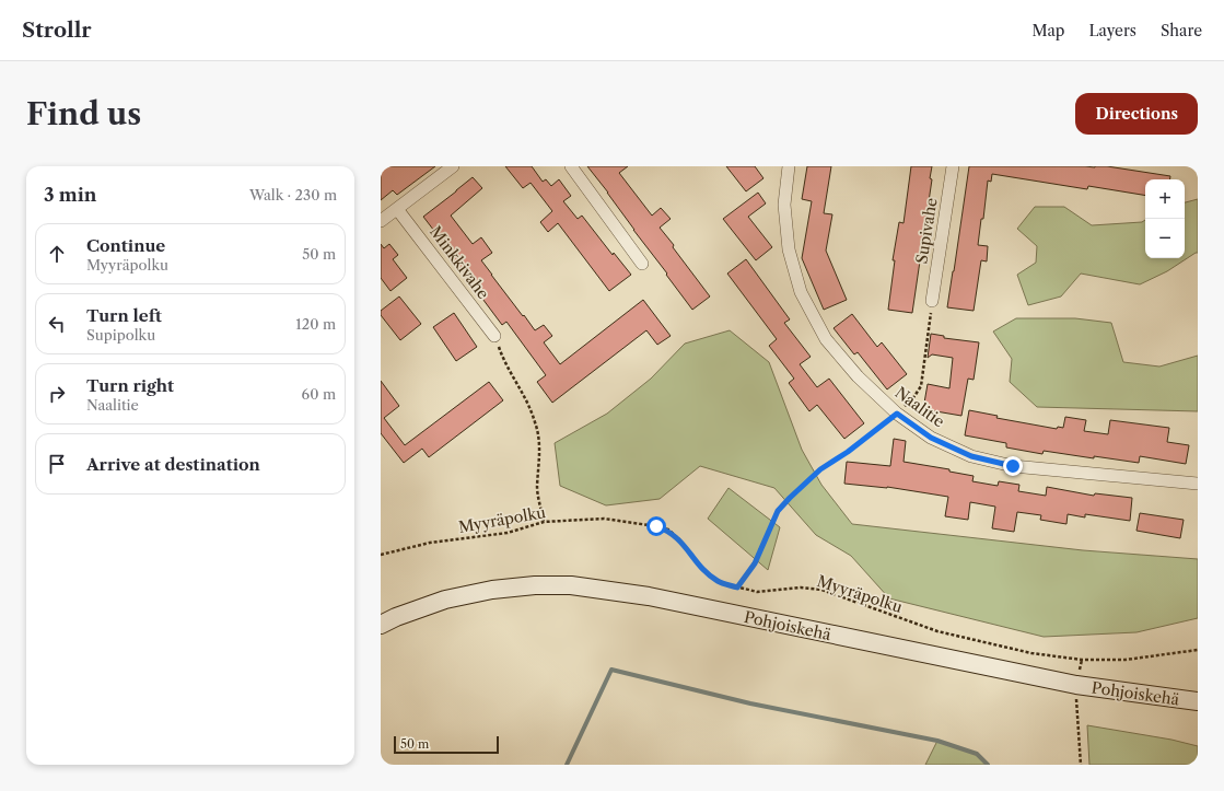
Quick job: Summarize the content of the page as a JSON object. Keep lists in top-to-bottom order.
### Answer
{
  "streets": {
    "main road": ["Pohjoiskehä"],
    "street": ["Supivahe", "Minkkivahe", "Naalitie"],
    "path": ["Myyräpolku"]
  },
  "scale_bar": "50 m",
  "page": {
    "header": "Strollr",
    "nav": ["Map", "Layers", "Share"],
    "buttons": "Directions",
    "title": "Find us",
    "heading": ["3 min", "Walk · 230 m"],
    "map_buttons": ["+", "−"],
    "list": [
      ["Continue", "Myyräpolku", "50 m"],
      ["Turn left", "Supipolku", "120 m"],
      ["Turn right", "Naalitie", "60 m"],
      "Arrive at destination"
    ],
    "scale": "50 m"
  }
}
